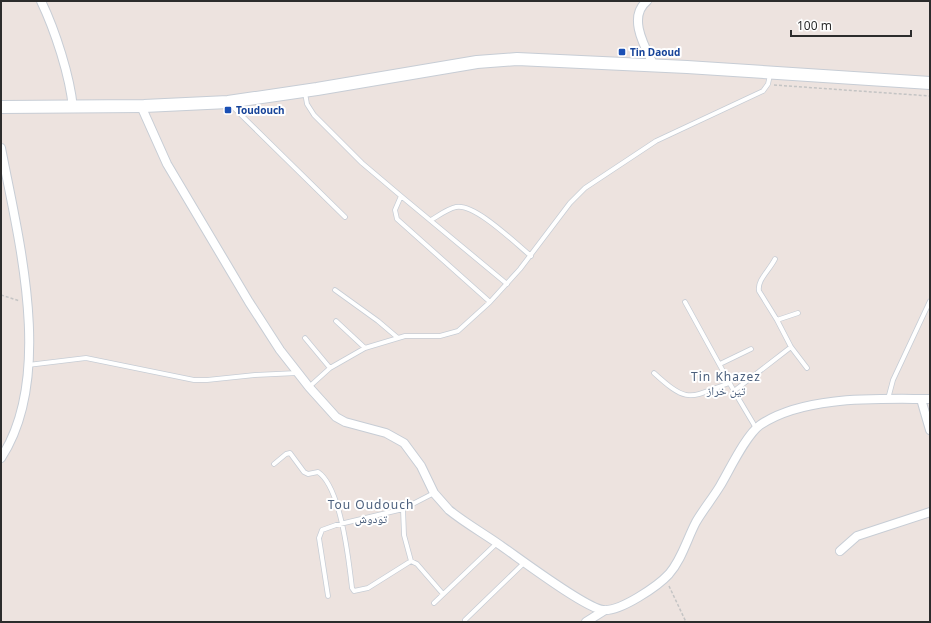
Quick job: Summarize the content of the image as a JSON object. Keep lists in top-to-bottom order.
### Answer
{
  "districts": ["Tin Khazez تين خراز", "Tou Oudouch تودوش"],
  "places": {
    "transit": ["Tin Daoud", "Toudouch"]
  },
  "scale_bar": "100 m"
}
